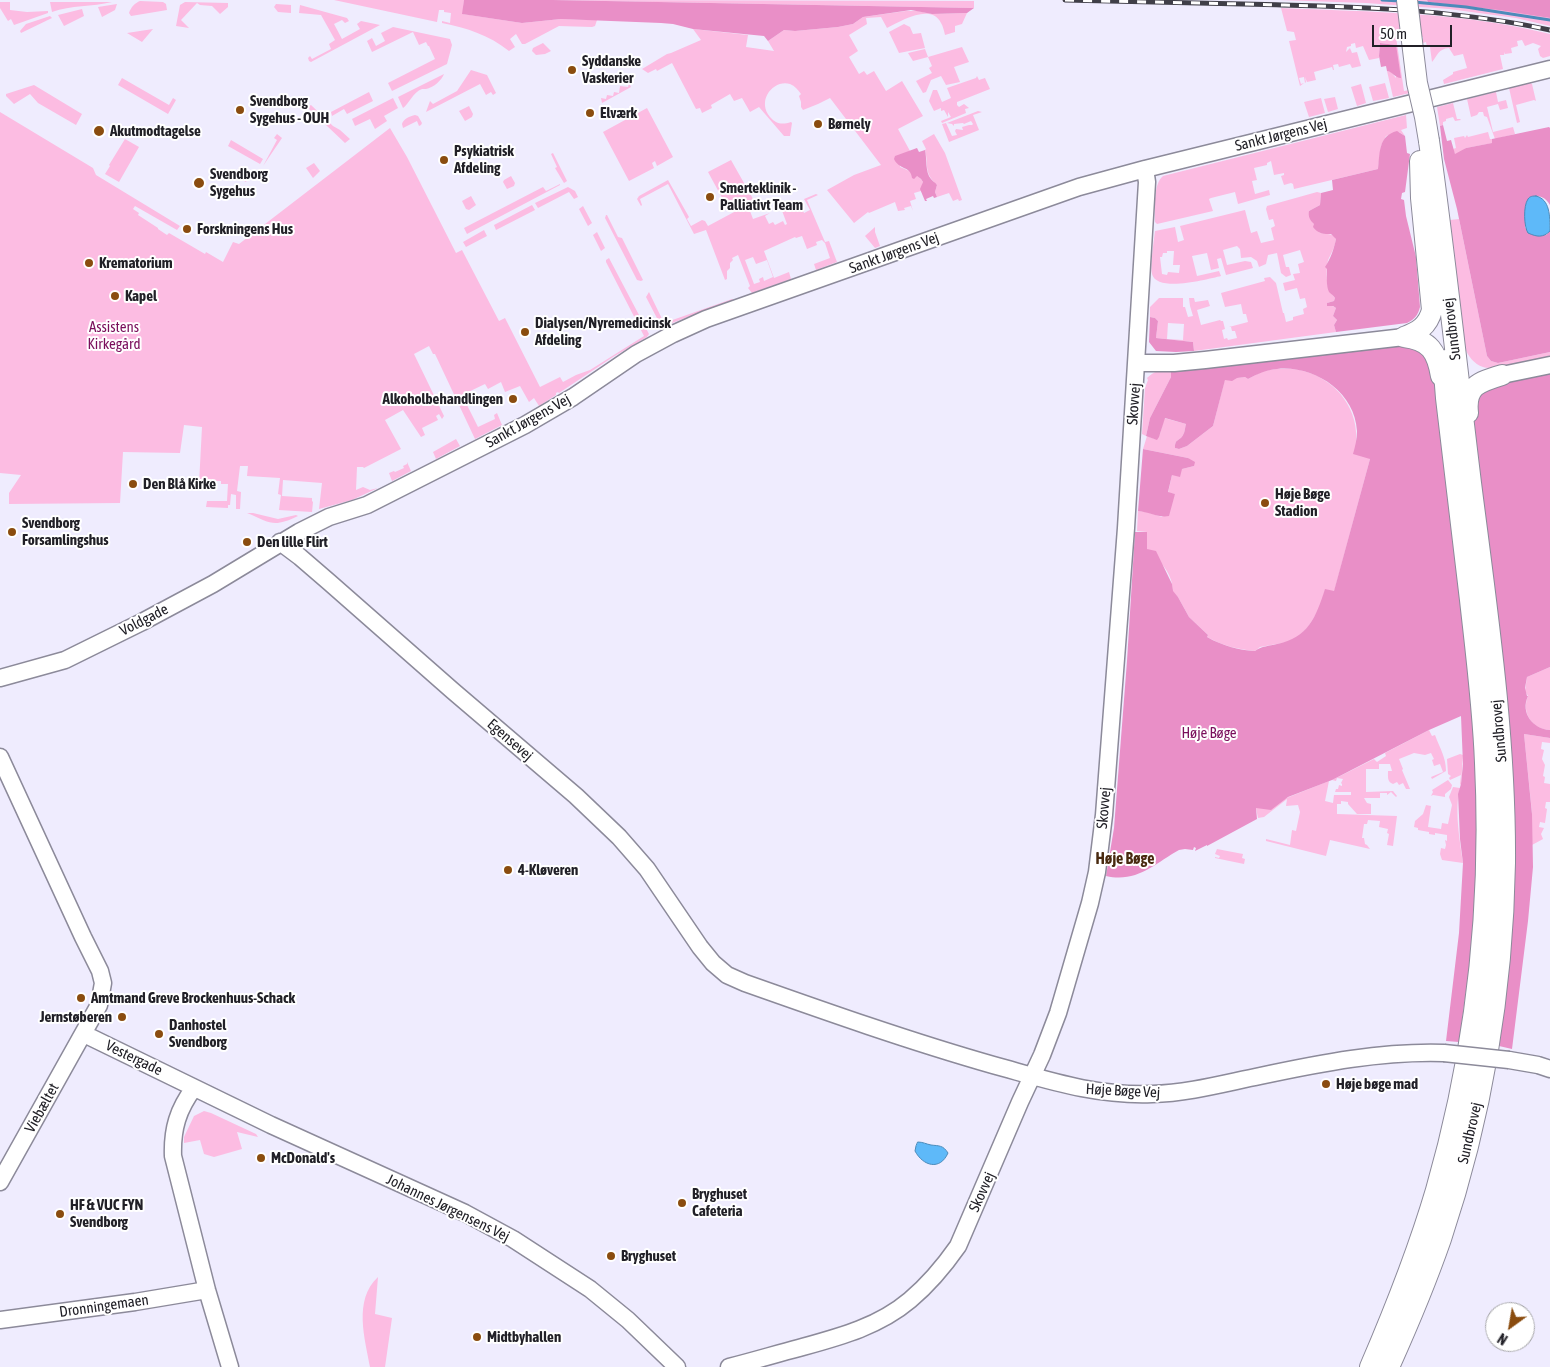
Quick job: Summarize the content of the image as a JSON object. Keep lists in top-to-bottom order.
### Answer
{
  "streets": {
    "main road": ["Sundbrovej"],
    "street": [
      "Sankt Jørgens Vej",
      "Skovvej",
      "Voldgade",
      "Egensevej",
      "Vestergade",
      "Høje Bøge Vej",
      "Viebæltet",
      "Johannes Jørgensens Vej",
      "Dronningemaen"
    ]
  },
  "crossings": [
    ["Sankt Jørgens Vej", "Sundbrovej"],
    ["Sankt Jørgens Vej", "Skovvej"],
    ["Sankt Jørgens Vej", "Voldgade"],
    ["Sankt Jørgens Vej", "Egensevej"],
    ["Skovvej", "Høje Bøge Vej"],
    ["Voldgade", "Egensevej"],
    ["Egensevej", "Høje Bøge Vej"],
    ["Vestergade", "Viebæltet"],
    ["Vestergade", "Johannes Jørgensens Vej"]
  ],
  "districts": ["Høje Bøge"],
  "parks": ["Assistens Kirkegård", "Høje Bøge"],
  "places": [
    "Syddanske Vaskerier",
    "Svendborg Sygehus - OUH",
    "Elværk",
    "Børnely",
    "Akutmodtagelse",
    "Psykiatrisk Afdeling",
    "Svendborg Sygehus",
    "Smerteklinik - Palliativt Team",
    "Forskningens Hus",
    "Krematorium",
    "Kapel",
    "Dialysen/Nyremedicinsk Afdeling",
    "Alkoholbehandlingen",
    "Den Blå Kirke",
    "Høje Bøge Stadion",
    "Svendborg Forsamlingshus",
    "Den lille Flirt",
    "4-Kløveren",
    "Amtmand Greve Brockenhuus-Schack",
    "Jernstøberen",
    "Danhostel Svendborg",
    "Høje bøge mad",
    "McDonald's",
    "Bryghuset Cafeteria",
    "HF & VUC FYN Svendborg",
    "Bryghuset",
    "Midtbyhallen"
  ],
  "scale_bar": "50 m",
  "north": "bottom left"
}
